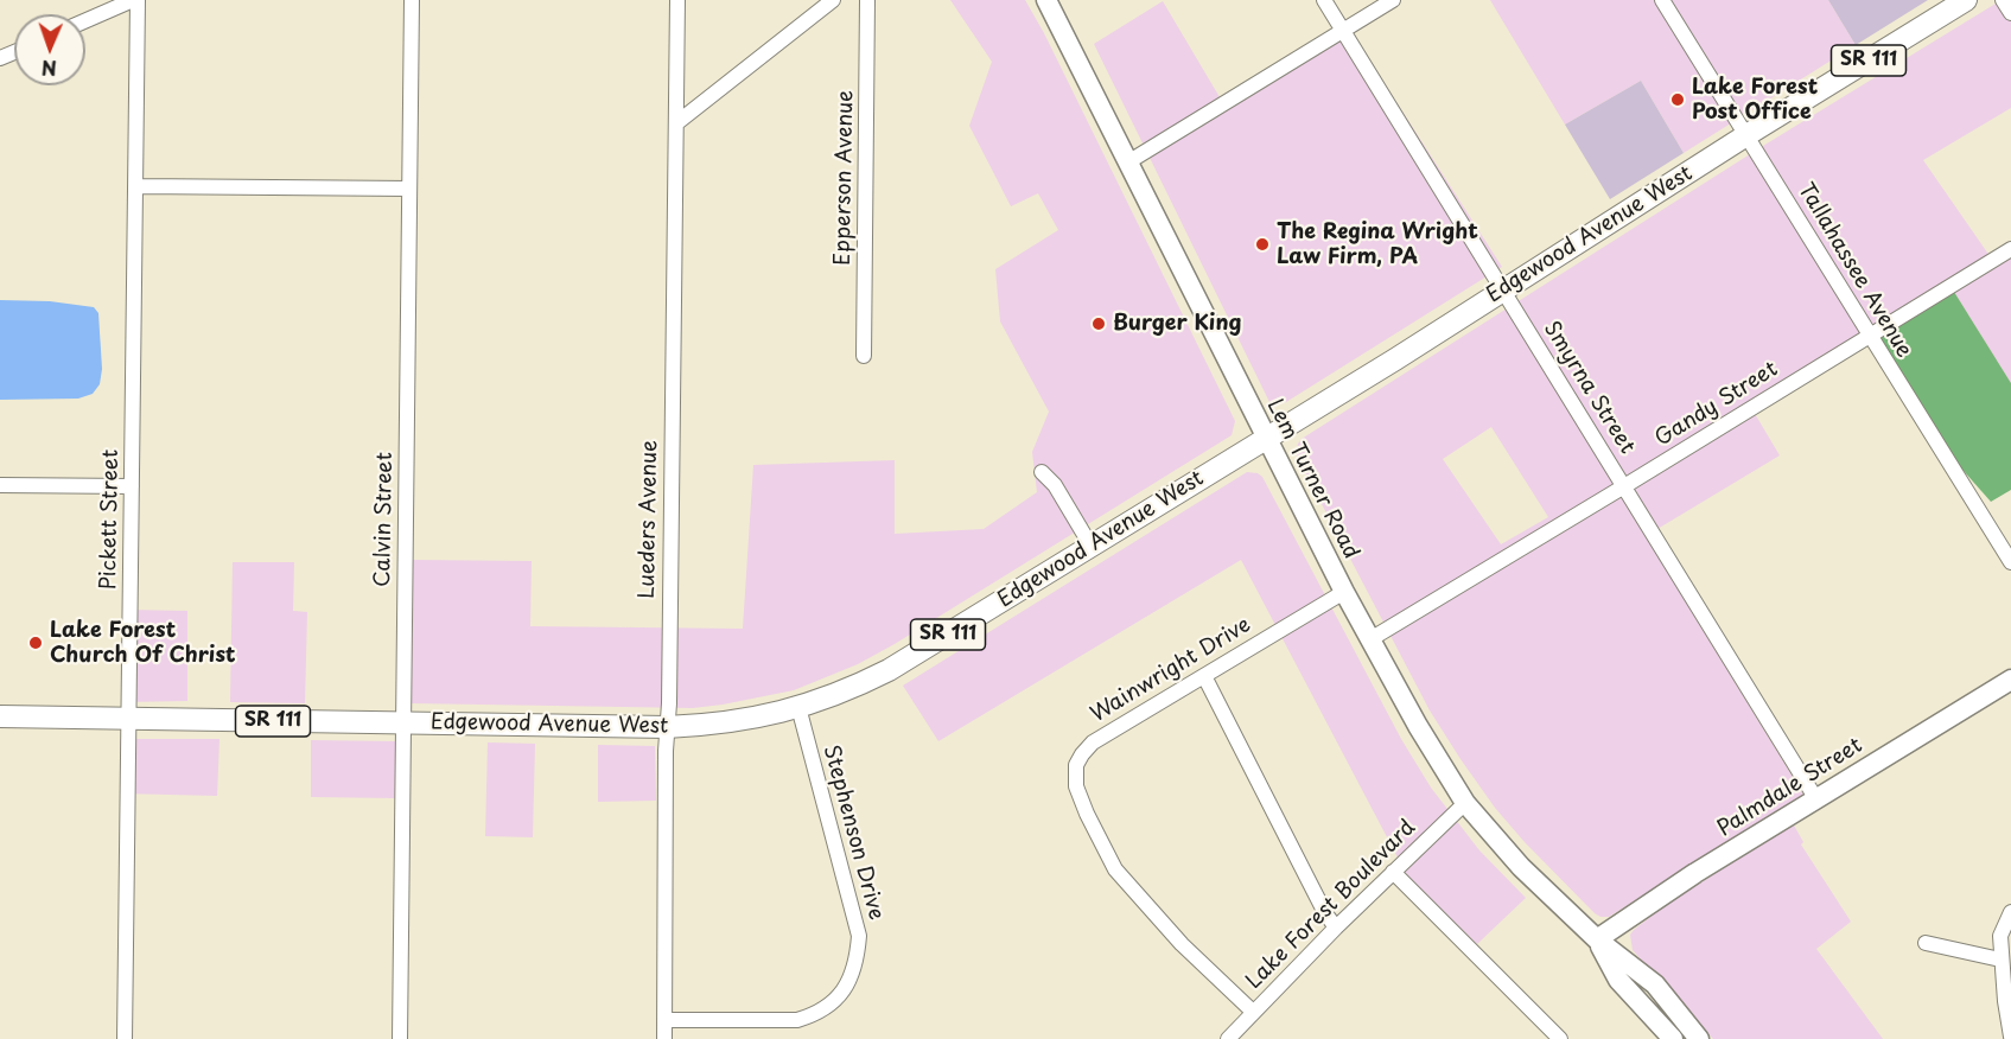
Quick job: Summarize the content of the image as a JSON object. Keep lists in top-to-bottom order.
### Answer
{
  "streets": {
    "main road": [
      "SR 111",
      "Edgewood Avenue West",
      "Lem Turner Road",
      "Palmdale Street"
    ],
    "street": [
      "Epperson Avenue",
      "Tallahassee Avenue",
      "Smyrna Street",
      "Gandy Street",
      "Pickett Street",
      "Calvin Street",
      "Lueders Avenue",
      "Wainwright Drive",
      "Stephenson Drive",
      "Lake Forest Boulevard"
    ]
  },
  "crossings": [
    ["Edgewood Avenue West", "Tallahassee Avenue"],
    ["Edgewood Avenue West", "Smyrna Street"],
    ["Edgewood Avenue West", "Lem Turner Road"],
    ["Edgewood Avenue West", "Pickett Street"],
    ["Edgewood Avenue West", "Calvin Street"],
    ["Edgewood Avenue West", "Lueders Avenue"],
    ["Edgewood Avenue West", "Stephenson Drive"],
    ["Tallahassee Avenue", "Gandy Street"],
    ["Smyrna Street", "Gandy Street"],
    ["Smyrna Street", "Palmdale Street"],
    ["Gandy Street", "Lem Turner Road"],
    ["Lem Turner Road", "Wainwright Drive"],
    ["Lem Turner Road", "Palmdale Street"],
    ["Lem Turner Road", "Lake Forest Boulevard"],
    ["Lueders Avenue", "Stephenson Drive"],
    ["Wainwright Drive", "Lake Forest Boulevard"]
  ],
  "places": [
    "Lake Forest Post Office",
    "The Regina Wright Law Firm, PA",
    "Burger King",
    "Lake Forest Church Of Christ"
  ],
  "north": "bottom"
}
